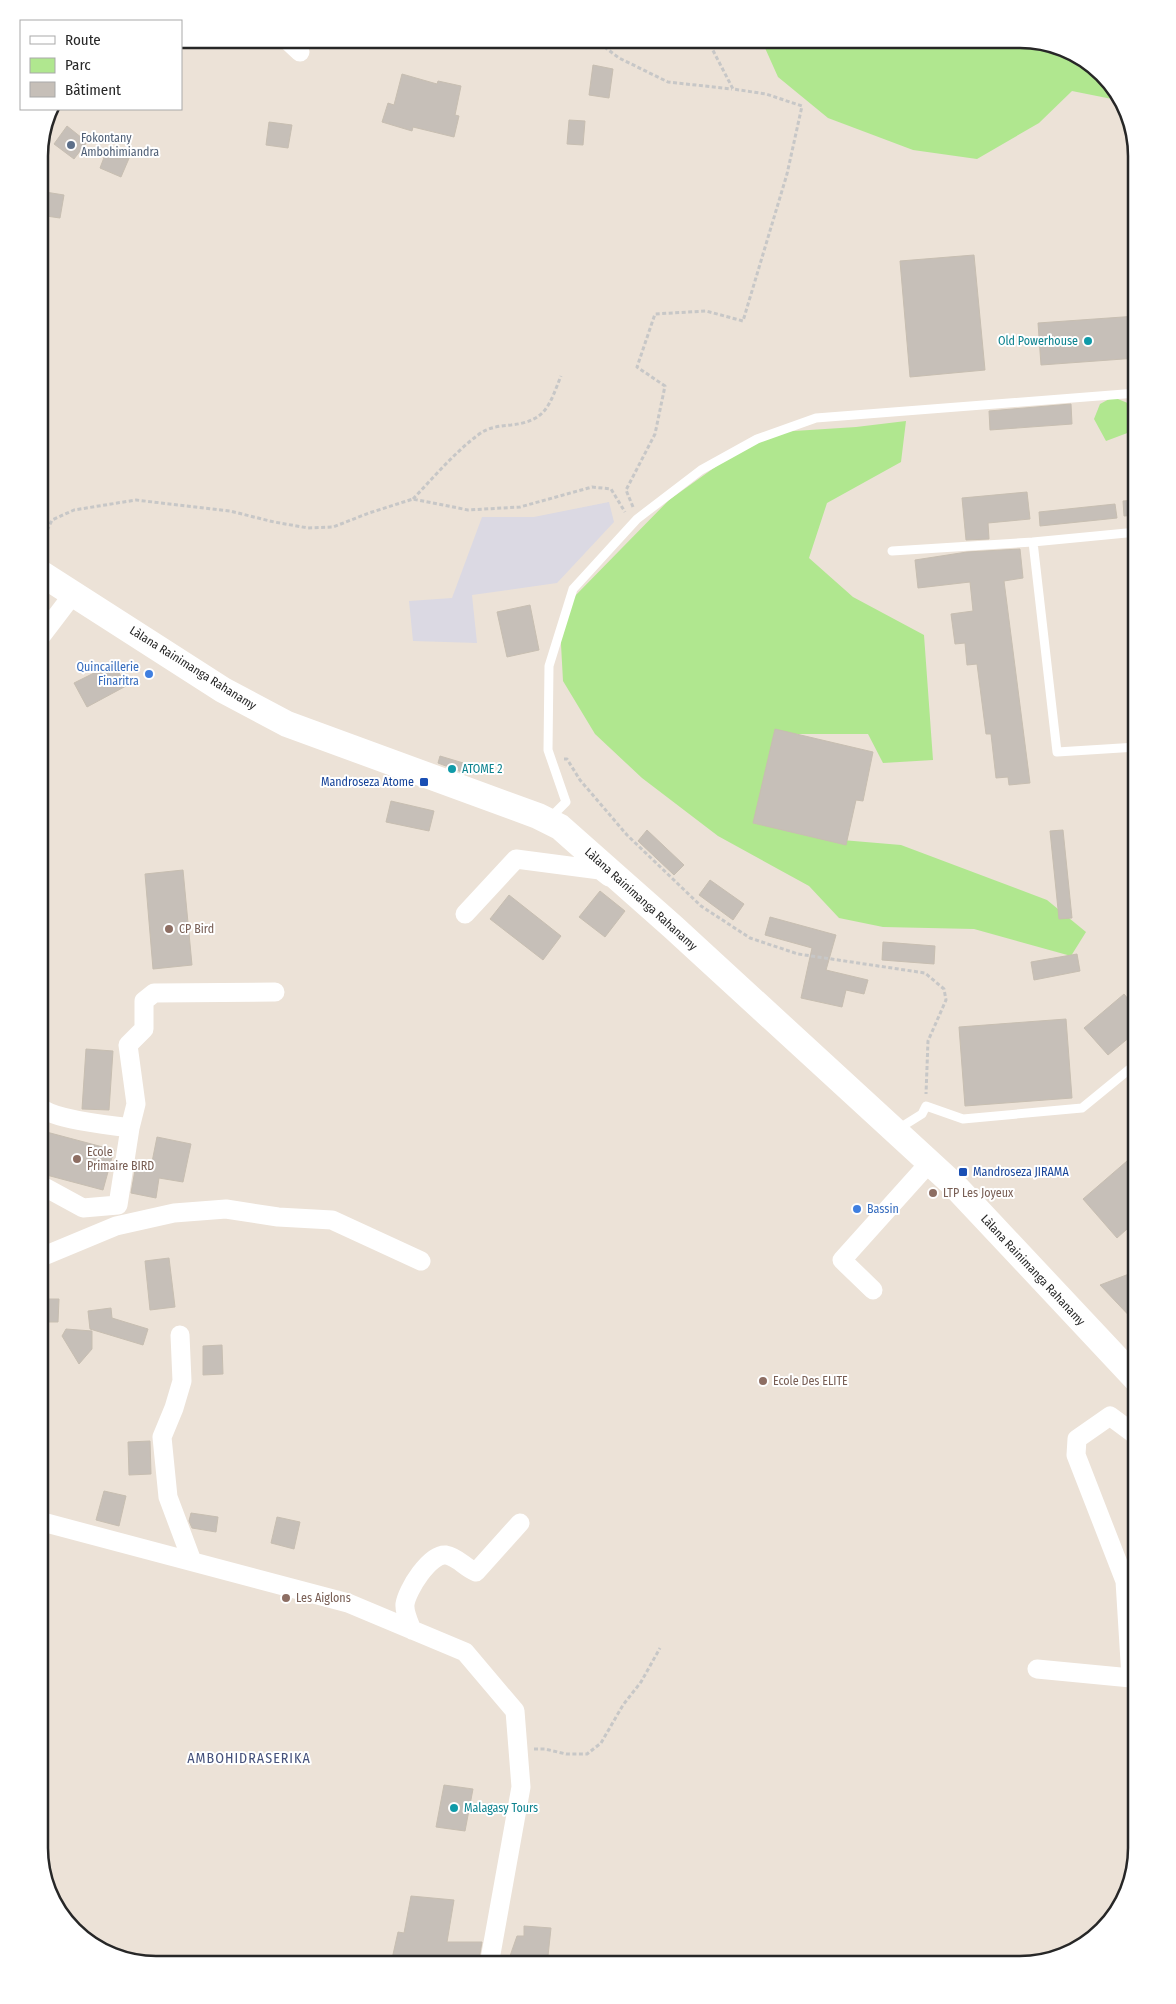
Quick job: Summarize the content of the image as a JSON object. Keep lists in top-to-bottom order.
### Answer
{
  "streets": {
    "main road": ["Làlana Rainimanga Rahanamy"]
  },
  "districts": ["AMBOHIDRASERIKA"],
  "places": {
    "other": [
      "Fokontany Ambohimiandra",
      "Old Powerhouse",
      "Quincaillerie Finaritra",
      "ATOME 2",
      "CP Bird",
      "Ecole Primaire BIRD",
      "LTP Les Joyeux",
      "Bassin",
      "Ecole Des ELITE",
      "Les Aiglons",
      "Malagasy Tours"
    ],
    "transit": ["Mandroseza Atome", "Mandroseza JIRAMA"]
  },
  "legend": ["Route", "Parc", "Bâtiment"]
}
